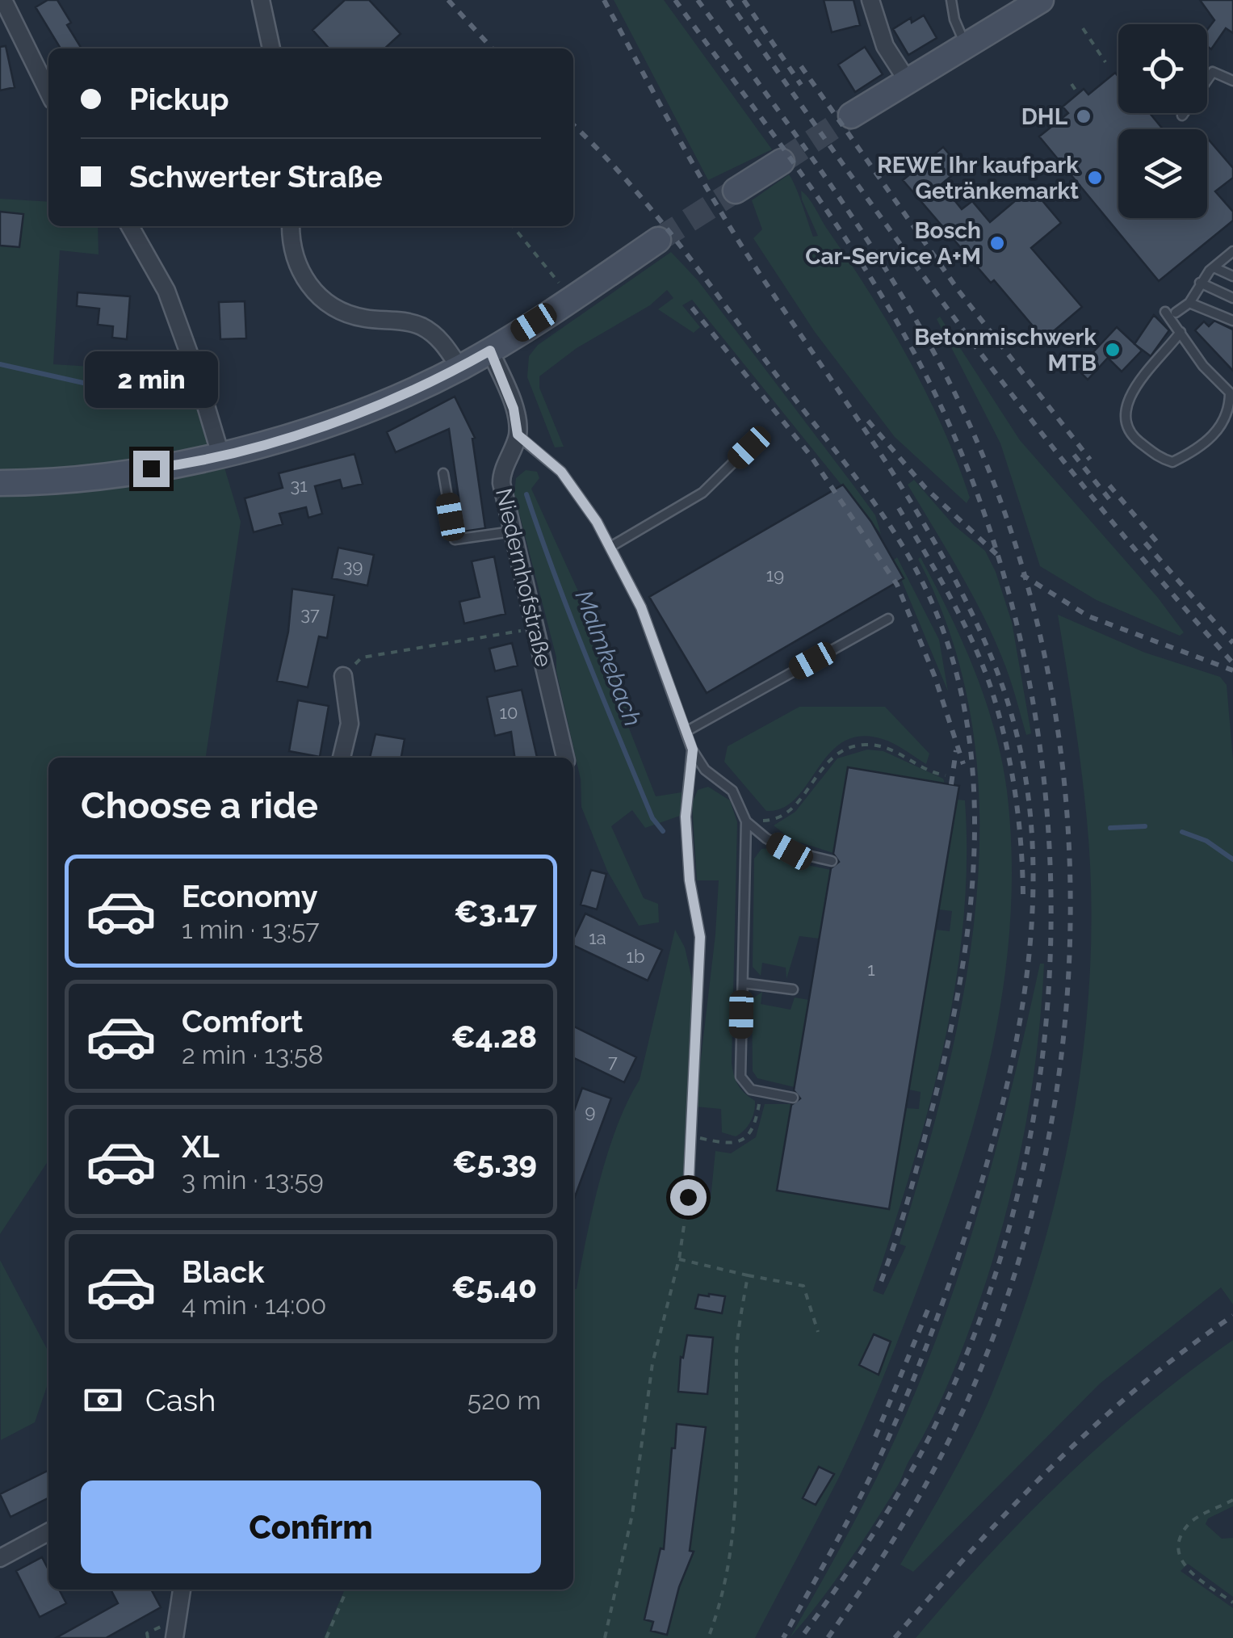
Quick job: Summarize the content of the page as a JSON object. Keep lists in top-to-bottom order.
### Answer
{
  "streets": {
    "street": ["Niedernhofstraße"]
  },
  "water": ["Malmkebach"],
  "places": [
    "DHL",
    "REWE Ihr kaufpark Getränkemarkt",
    "Bosch Car-Service A+M",
    "Betonmischwerk MTB"
  ],
  "house_numbers": [
    "31",
    "39",
    "19",
    "37",
    "10",
    "1a",
    "1b",
    "1",
    "7",
    "9"
  ],
  "page": {
    "banner": ["Pickup", "Schwerter Straße"],
    "bubble": "2 min",
    "heading": "Choose a ride",
    "list": [
      {
        "name": "Economy",
        "note": "1 min · 13:57",
        "value": "€3.17"
      },
      {
        "name": "Comfort",
        "note": "2 min · 13:58",
        "value": "€4.28"
      },
      {
        "name": "XL",
        "note": "3 min · 13:59",
        "value": "€5.39"
      },
      {
        "name": "Black",
        "note": "4 min · 14:00",
        "value": "€5.40"
      }
    ],
    "pay": ["Cash", "520 m"],
    "buttons": "Confirm"
  }
}
